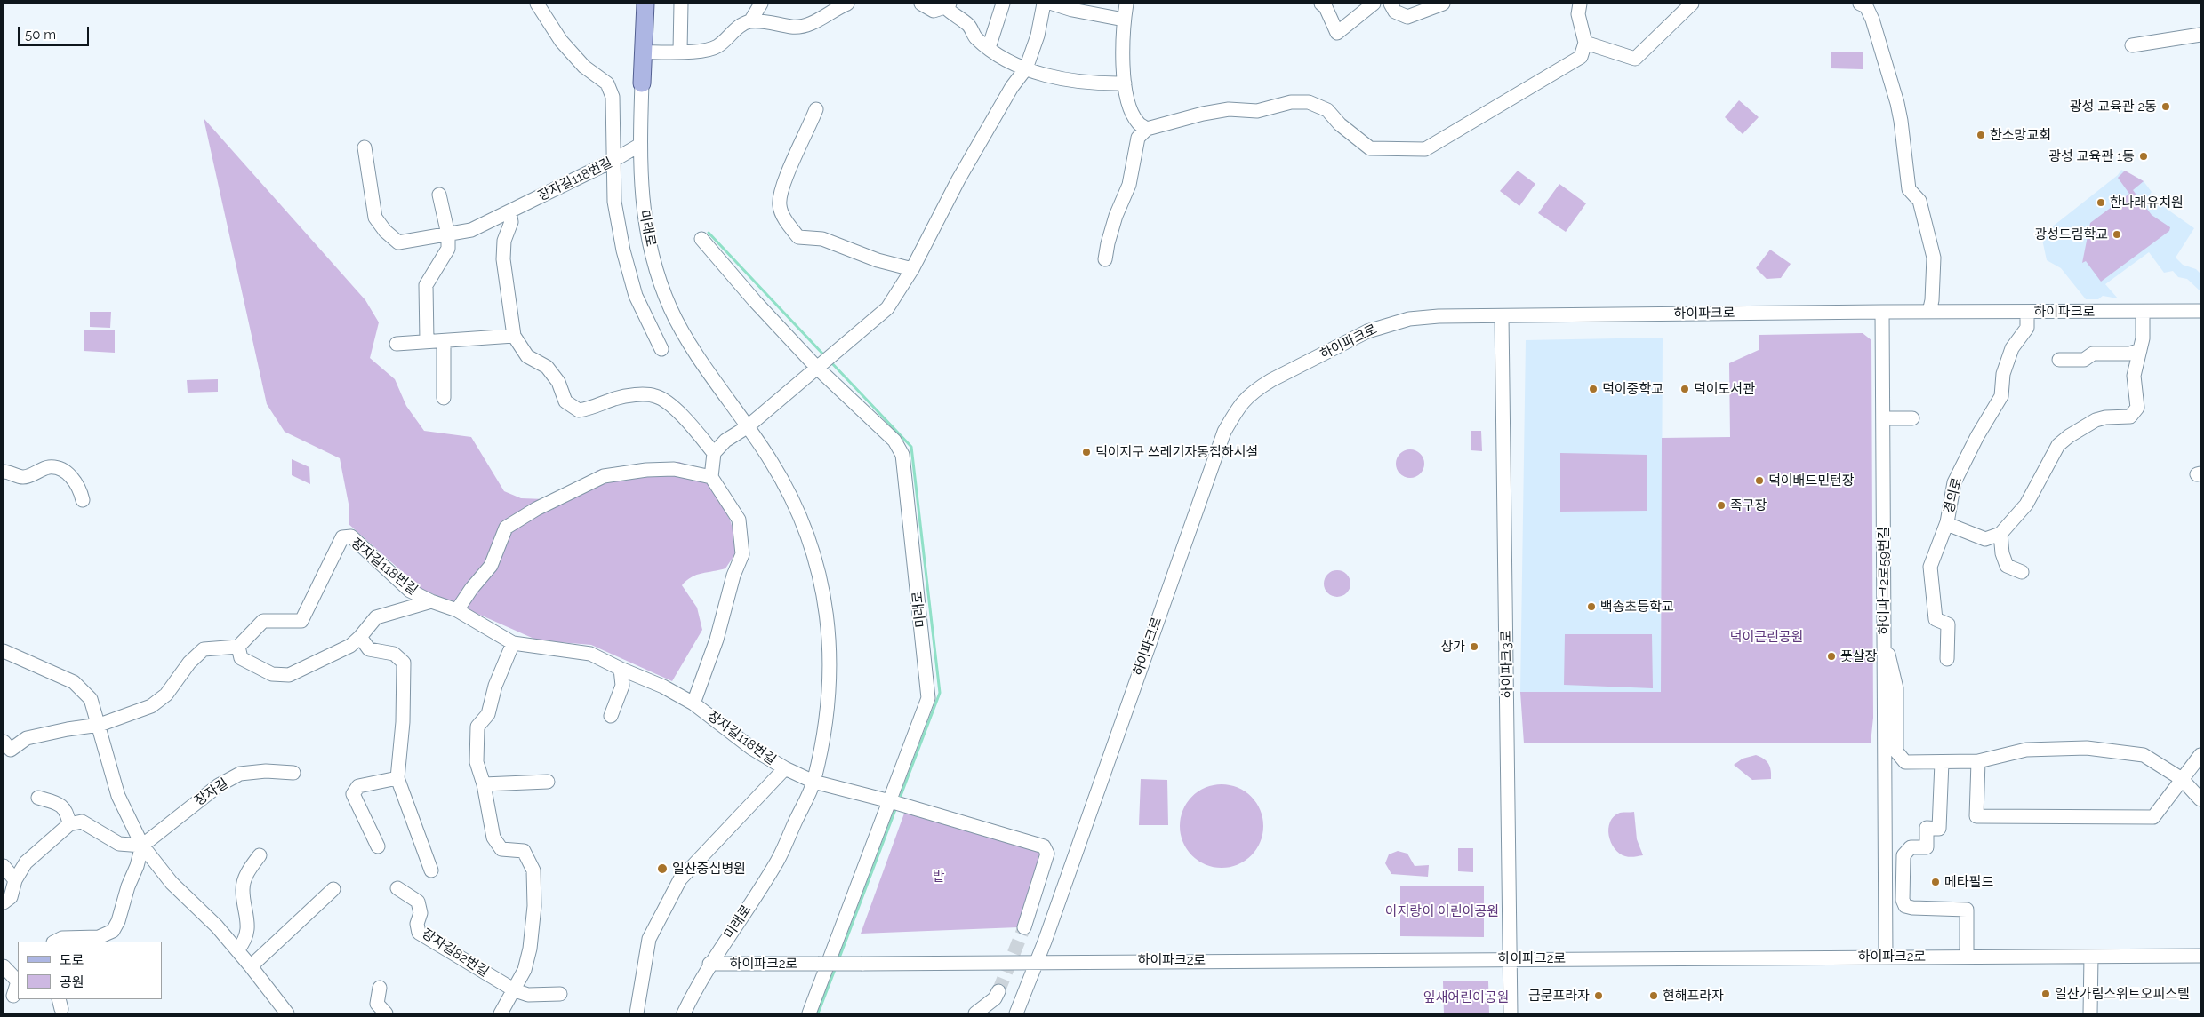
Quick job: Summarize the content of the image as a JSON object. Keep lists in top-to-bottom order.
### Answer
{
  "streets": {
    "main road": ["미래로"],
    "street": [
      "장자길118번길",
      "하이파크로",
      "경의로",
      "하이파크2로59번길",
      "하이파크3로",
      "장자길",
      "장자길82번길",
      "하이파크2로"
    ]
  },
  "crossings": [
    ["장자길118번길", "미래로"],
    ["미래로", "하이파크2로"],
    ["하이파크로", "경의로"],
    ["하이파크로", "하이파크2로59번길"],
    ["하이파크로", "하이파크3로"],
    ["하이파크로", "하이파크2로"],
    ["하이파크2로59번길", "하이파크2로"],
    ["하이파크3로", "하이파크2로"]
  ],
  "parks": [
    "덕이근린공원",
    "밭",
    "아지랑이 어린이공원",
    "잎새어린이공원"
  ],
  "places": [
    "광성 교육관 2동",
    "한소망교회",
    "광성 교육관 1동",
    "한나래유치원",
    "광성드림학교",
    "덕이중학교",
    "덕이도서관",
    "덕이지구 쓰레기자동집하시설",
    "덕이배드민턴장",
    "족구장",
    "백송초등학교",
    "상가",
    "풋살장",
    "일산중심병원",
    "메타필드",
    "일산가림스위트오피스텔",
    "금문프라자",
    "현해프라자"
  ],
  "legend": ["도로", "공원"],
  "scale_bar": "50 m"
}
